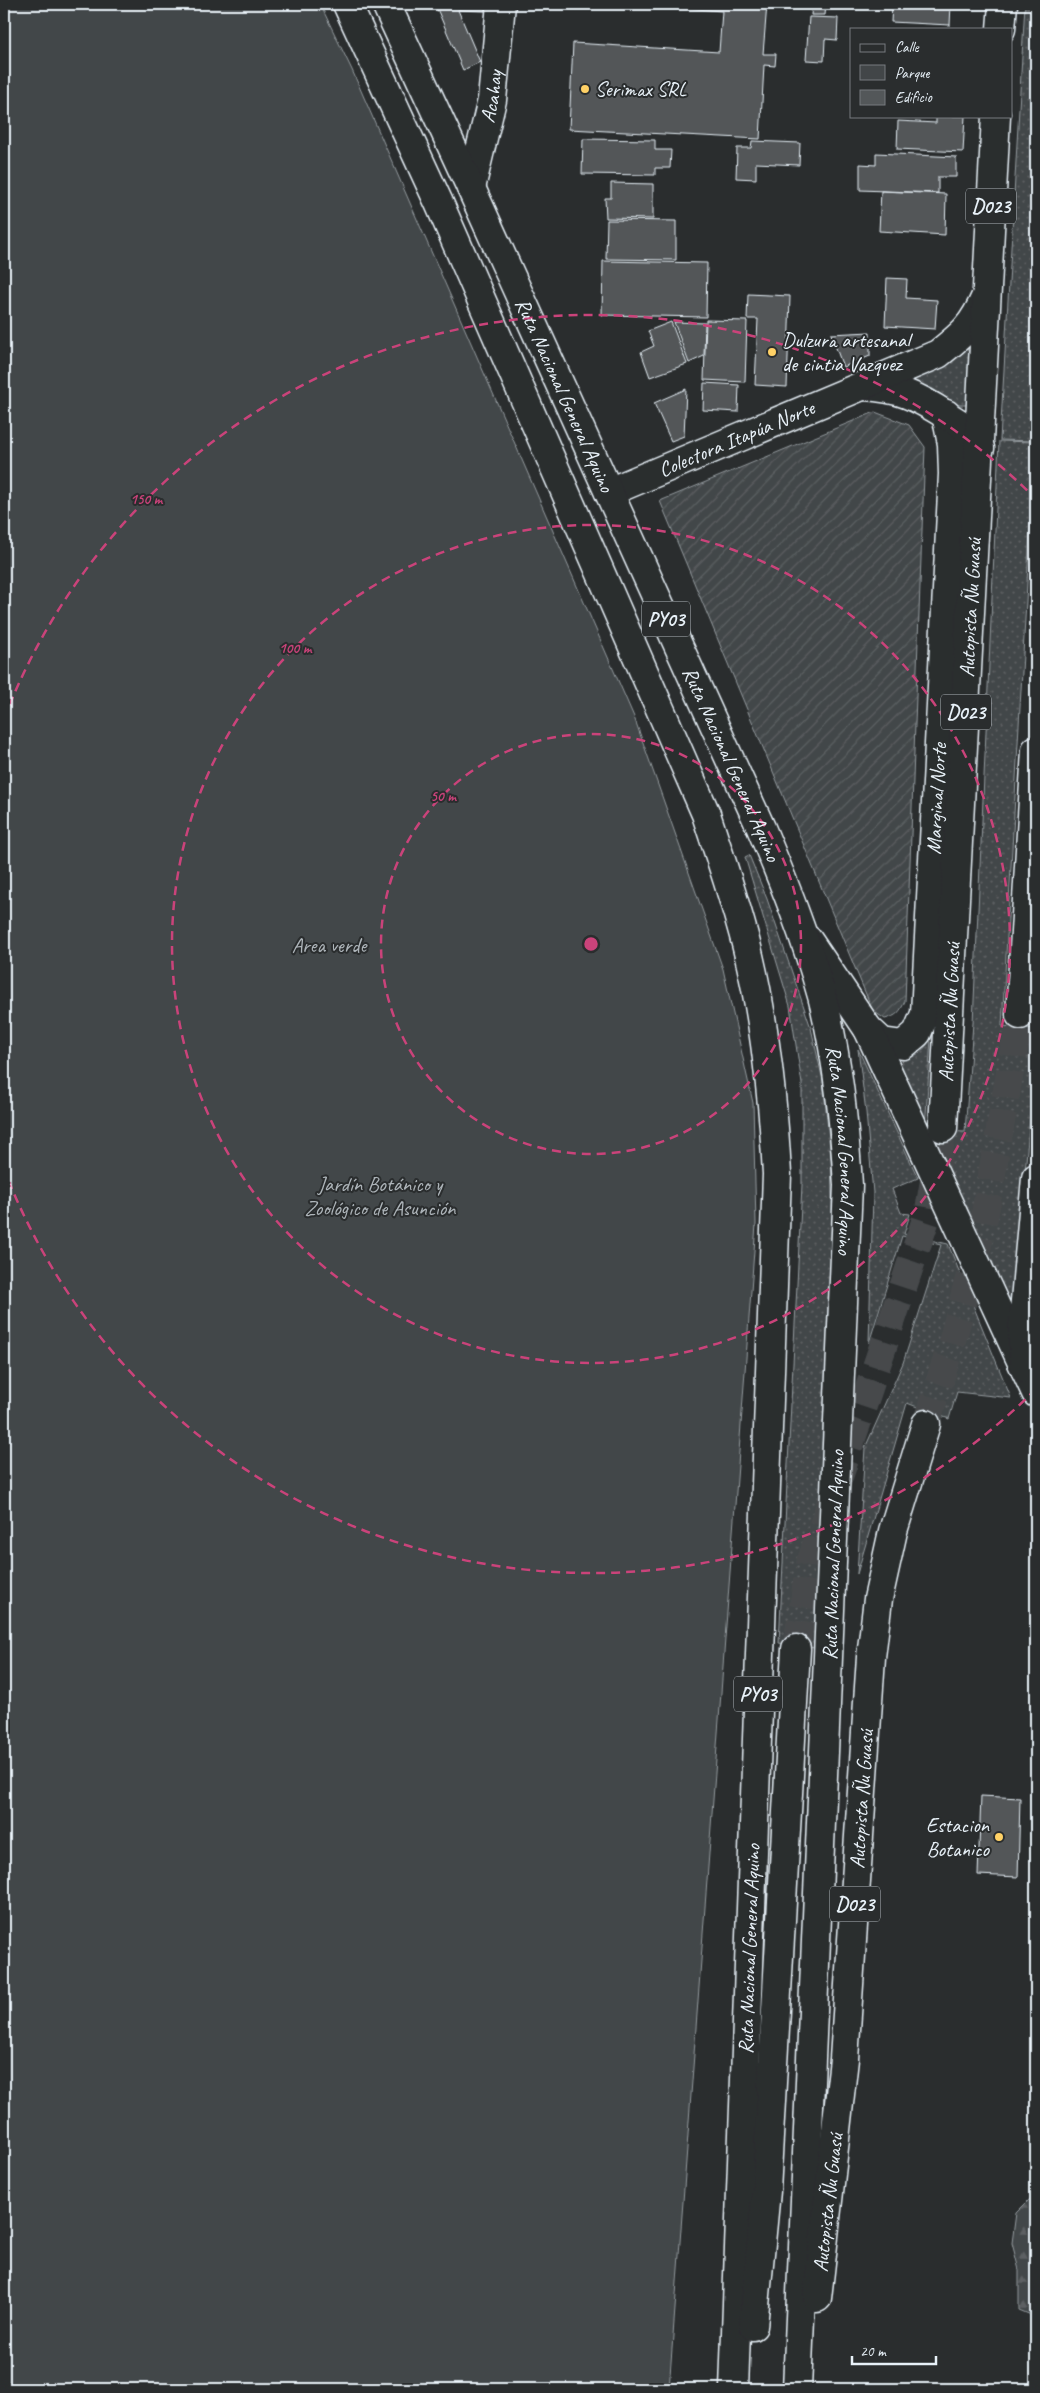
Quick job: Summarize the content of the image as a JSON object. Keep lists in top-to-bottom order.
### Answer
{
  "streets": {
    "main road": [
      "Acahay",
      "D023",
      "Ruta Nacional General Aquino",
      "Colectora Itapúa Norte",
      "Autopista Ñu Guasú",
      "PY03",
      "Marginal Norte"
    ]
  },
  "crossings": [
    ["Acahay", "Ruta Nacional General Aquino"],
    ["Ruta Nacional General Aquino", "Colectora Itapúa Norte"],
    ["Colectora Itapúa Norte", "Autopista Ñu Guasú"],
    ["Colectora Itapúa Norte", "Marginal Norte"]
  ],
  "parks": ["Area verde", "Jardín Botánico y Zoológico de Asunción"],
  "places": ["Serimax SRL", "Dulzura artesanal de cintia Vazquez", "Estacion Botanico"],
  "legend": ["Calle", "Parque", "Edificio"],
  "scale_bar": "20 m",
  "rings": ["150 m", "100 m", "50 m"]
}
